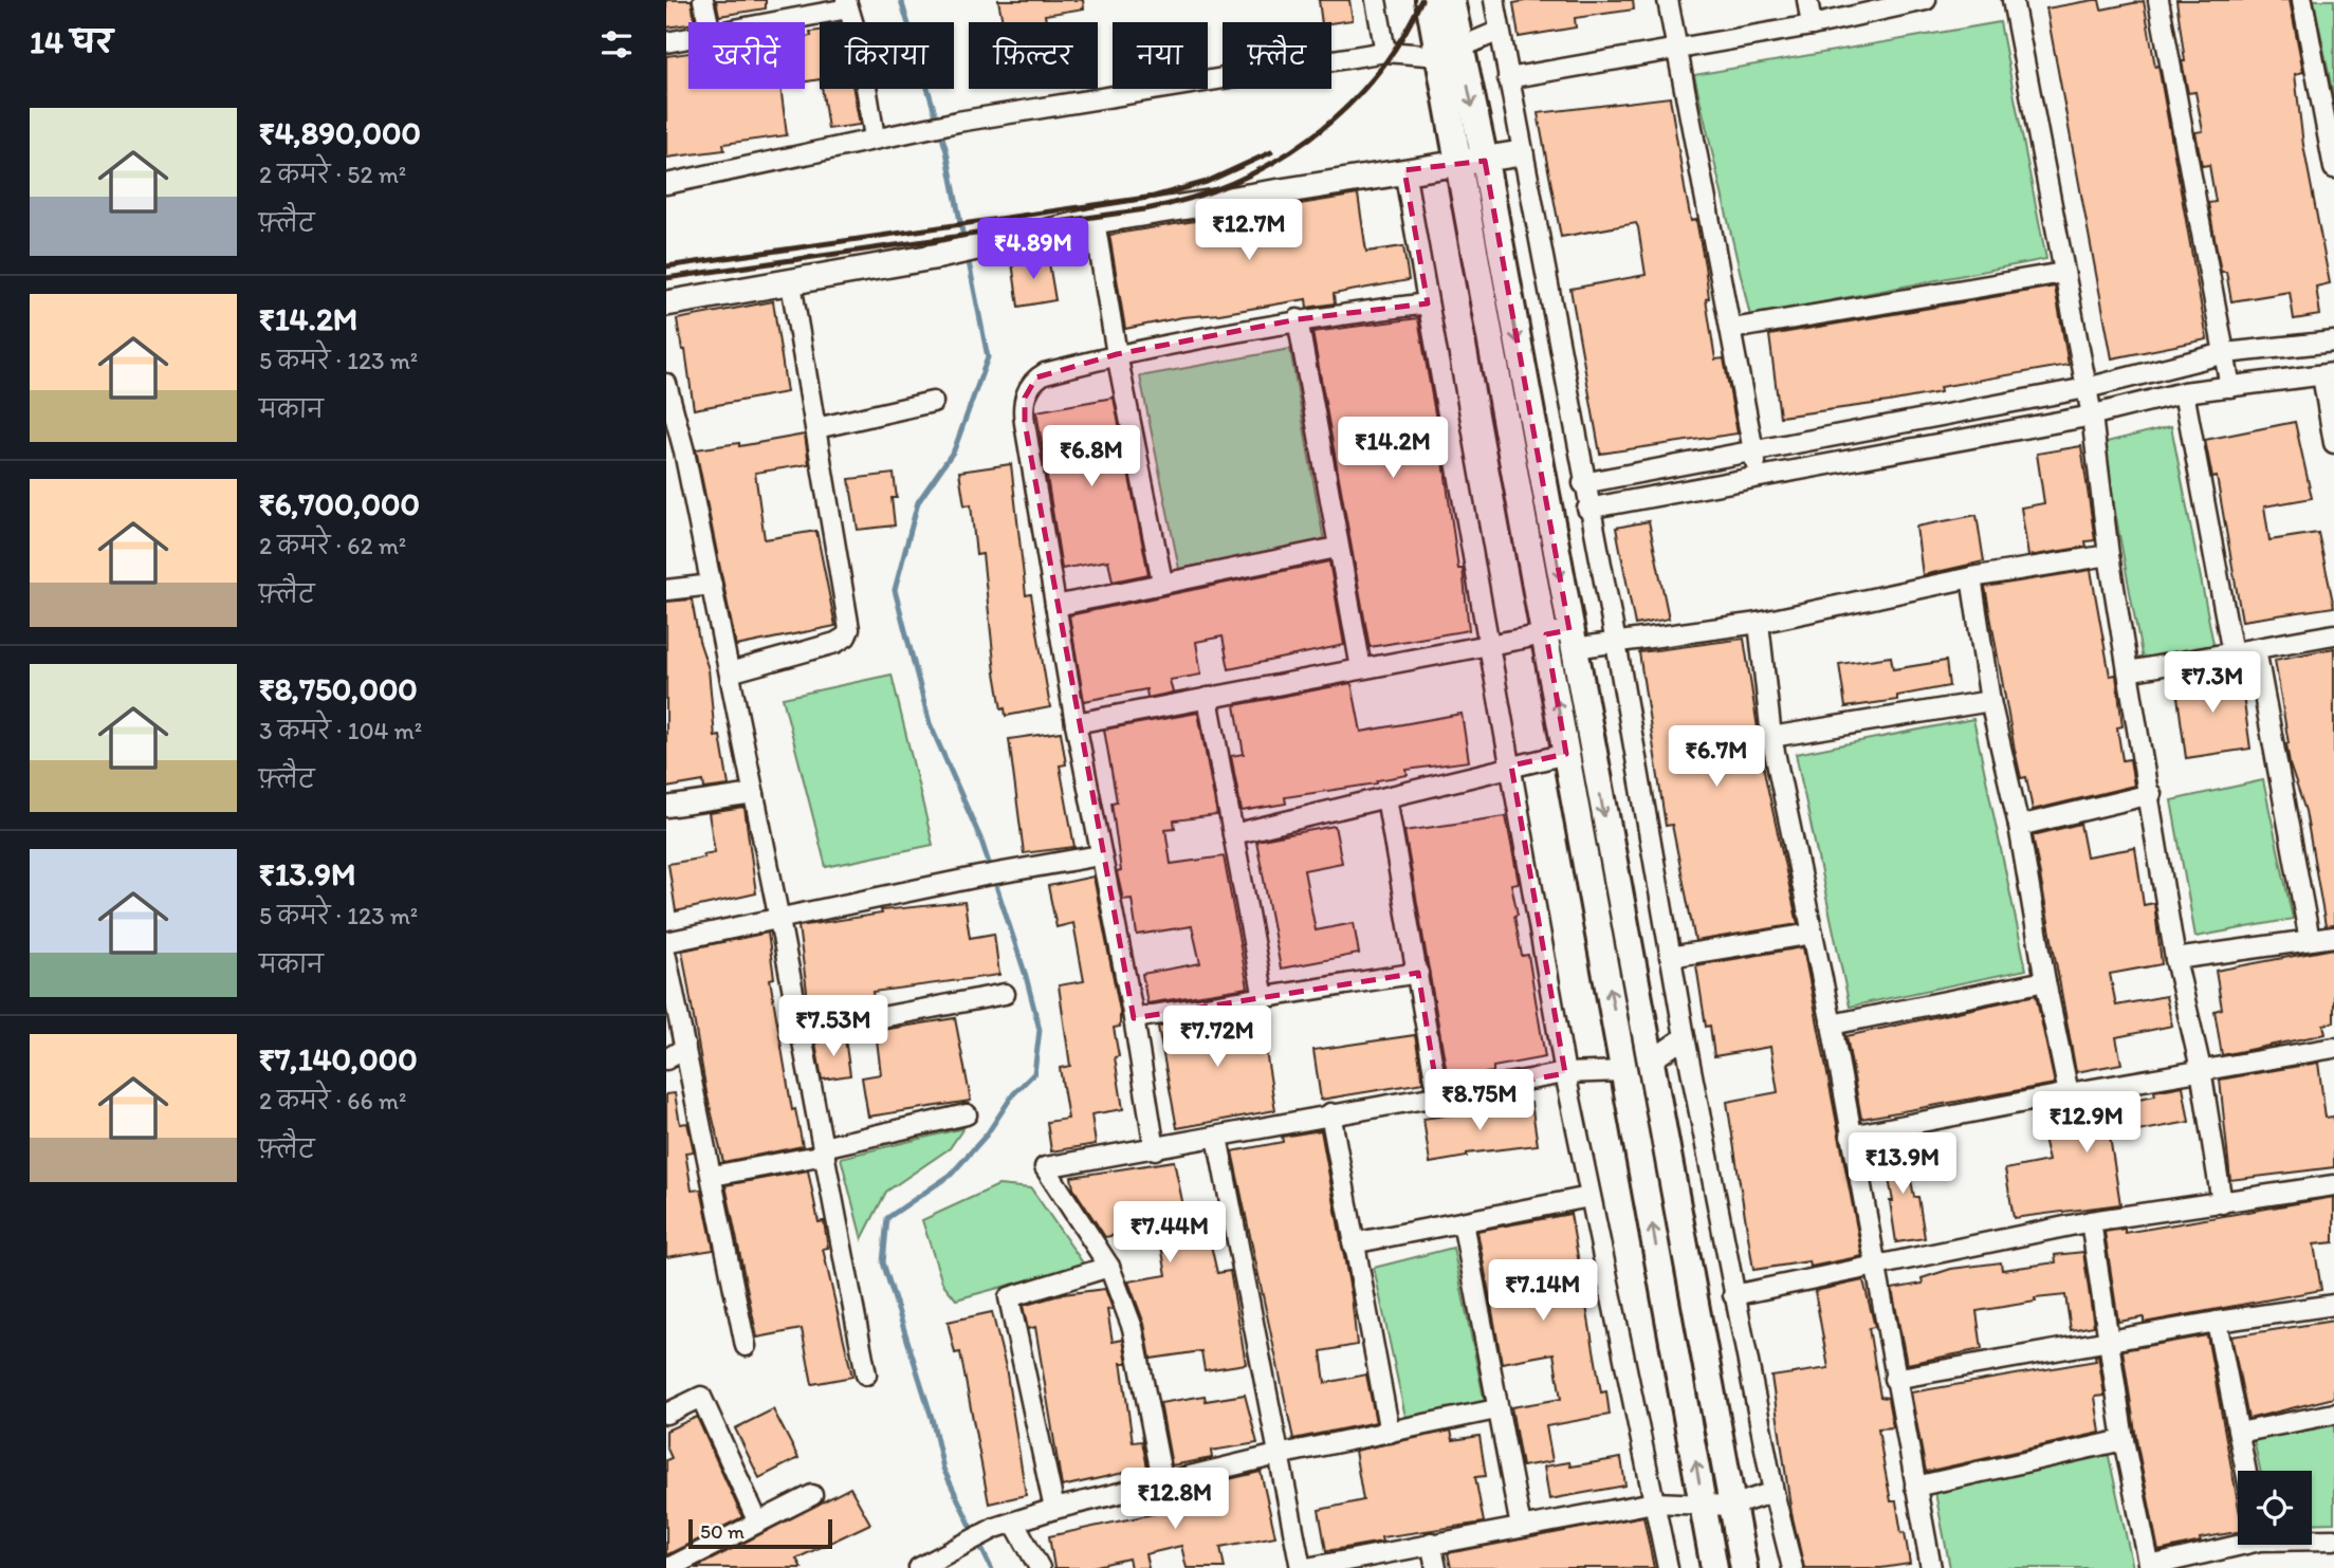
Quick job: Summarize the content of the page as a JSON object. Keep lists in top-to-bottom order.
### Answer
{
  "scale_bar": "50 m",
  "page": {
    "heading": "14 घर",
    "chip": [
      "खरीदें",
      "किराया",
      "फ़िल्टर",
      "नया",
      "फ़्लैट"
    ],
    "list": [
      {
        "name": "₹4,890,000",
        "note": "2 कमरे · 52 m² · फ़्लैट"
      },
      {
        "name": "₹14.2M",
        "note": "5 कमरे · 123 m² · मकान"
      },
      {
        "name": "₹6,700,000",
        "note": "2 कमरे · 62 m² · फ़्लैट"
      },
      {
        "name": "₹8,750,000",
        "note": "3 कमरे · 104 m² · फ़्लैट"
      },
      {
        "name": "₹13.9M",
        "note": "5 कमरे · 123 m² · मकान"
      },
      {
        "name": "₹7,140,000",
        "note": "2 कमरे · 66 m² · फ़्लैट"
      }
    ],
    "price": [
      "₹12.7M",
      "₹4.89M",
      "₹14.2M",
      "₹6.8M",
      "₹7.3M",
      "₹6.7M",
      "₹7.53M",
      "₹7.72M",
      "₹8.75M",
      "₹12.9M",
      "₹13.9M",
      "₹7.44M",
      "₹7.14M",
      "₹12.8M"
    ],
    "scale": "50 m"
  }
}
